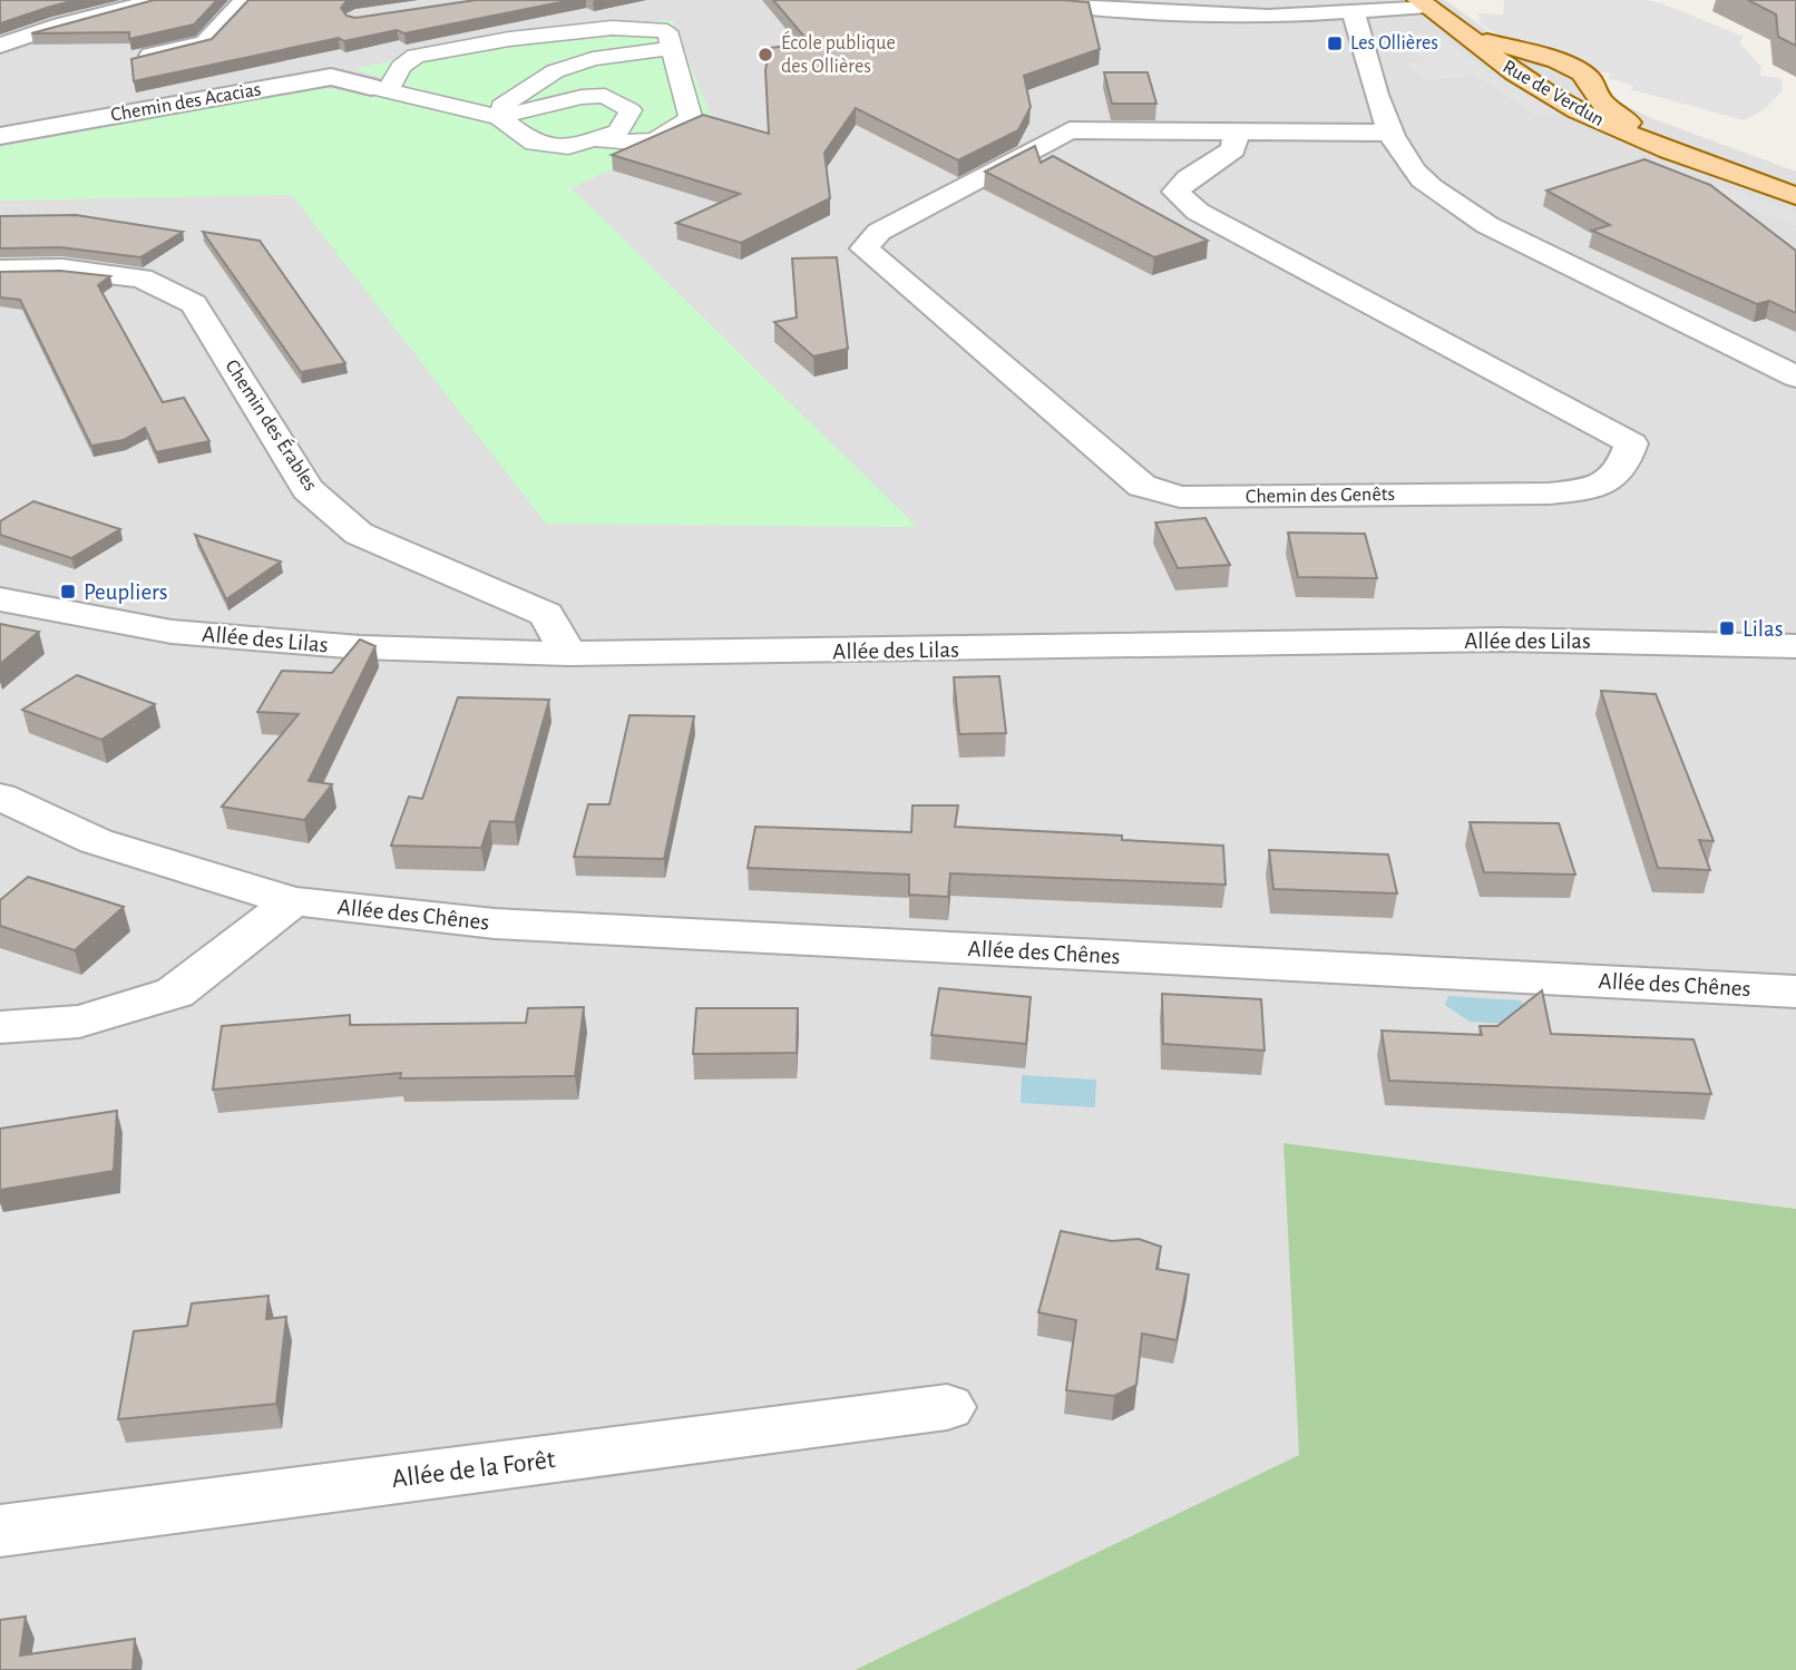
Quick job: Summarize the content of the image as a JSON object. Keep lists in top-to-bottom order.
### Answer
{
  "streets": {
    "main road": ["Rue de Verdun"],
    "street": [
      "Chemin des Acacias",
      "Chemin des Érables",
      "Chemin des Genêts",
      "Allée des Lilas",
      "Allée des Chênes",
      "Allée de la Forêt"
    ]
  },
  "crossings": [
    ["Chemin des Érables", "Allée des Lilas"]
  ],
  "places": {
    "transit": ["Les Ollières", "Peupliers", "Lilas"],
    "other": ["École publique des Ollières"]
  }
}
